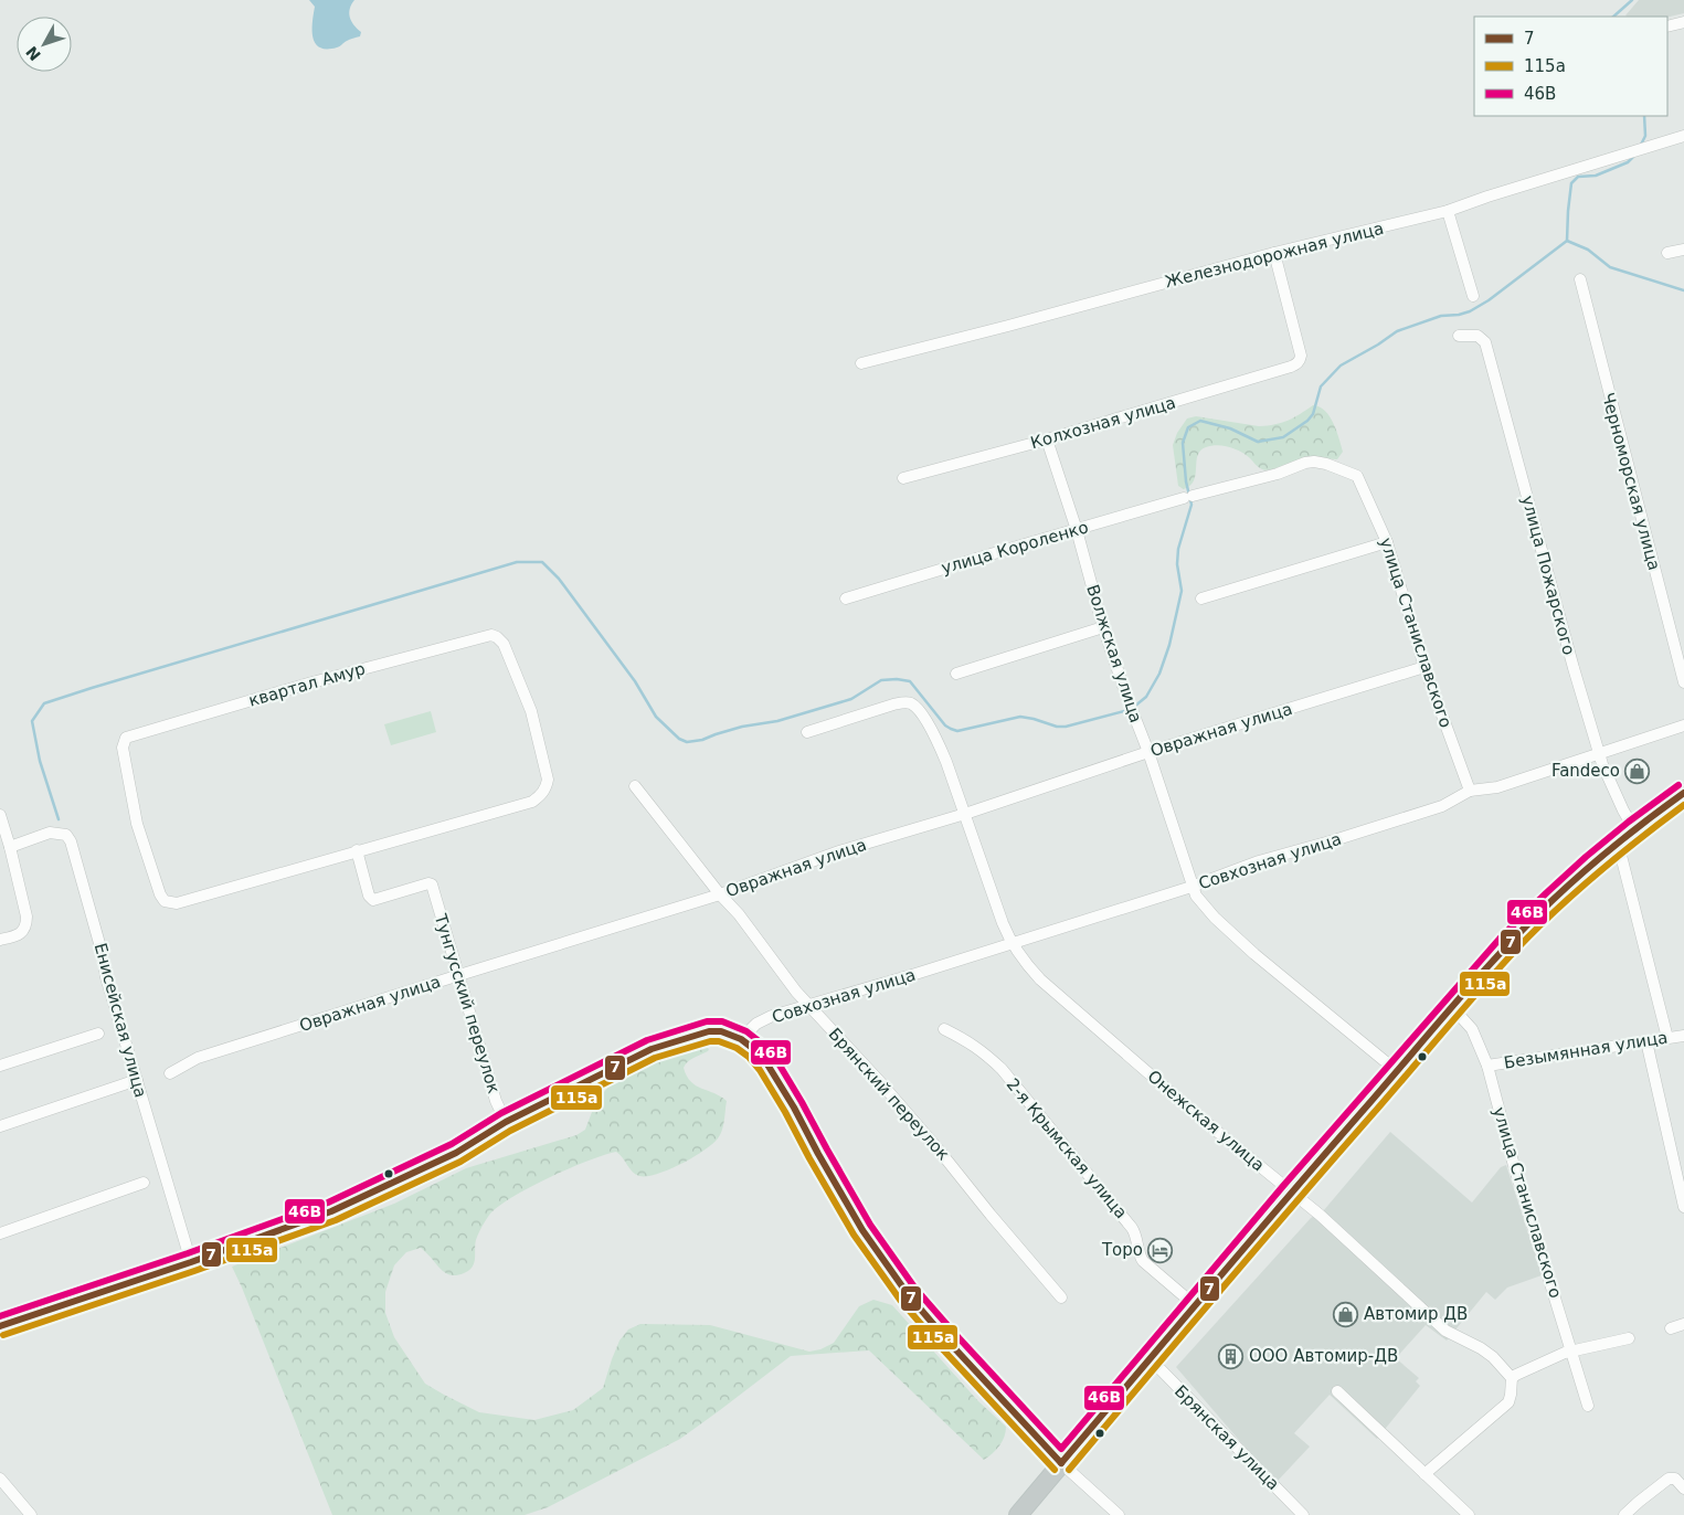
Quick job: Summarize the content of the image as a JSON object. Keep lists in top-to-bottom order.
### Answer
{
  "streets": {
    "street": [
      "Железнодорожная улица",
      "Колхозная улица",
      "Черноморская улица",
      "улица Короленко",
      "улица Пожарского",
      "улица Станиславского",
      "Волжская улица",
      "квартал Амур",
      "Овражная улица",
      "Совхозная улица",
      "Тунгусский переулок",
      "Енисейская улица",
      "Безымянная улица",
      "Брянский переулок",
      "Онежская улица",
      "2-я Крымская улица",
      "Брянская улица"
    ]
  },
  "crossings": [
    ["Железнодорожная улица", "Колхозная улица"],
    ["Колхозная улица", "Волжская улица"],
    ["улица Короленко", "улица Станиславского"],
    ["улица Короленко", "Волжская улица"],
    ["улица Пожарского", "Совхозная улица"],
    ["улица Станиславского", "Овражная улица"],
    ["улица Станиславского", "Совхозная улица"],
    ["улица Станиславского", "Безымянная улица"],
    ["Волжская улица", "Овражная улица"],
    ["Волжская улица", "Совхозная улица"],
    ["квартал Амур", "Тунгусский переулок"],
    ["Овражная улица", "Тунгусский переулок"],
    ["Овражная улица", "Брянский переулок"],
    ["Овражная улица", "Онежская улица"],
    ["Совхозная улица", "Брянский переулок"],
    ["Совхозная улица", "Онежская улица"]
  ],
  "places": {
    "shop": ["Fandeco", "Автомир ДВ"],
    "hotel": ["Торо"],
    "building": ["ООО Автомир-ДВ"]
  },
  "lines": ["transit line 46В", "transit line 7", "transit line 115а"],
  "legend": ["7", "115а", "46В"],
  "north": "bottom left"
}
